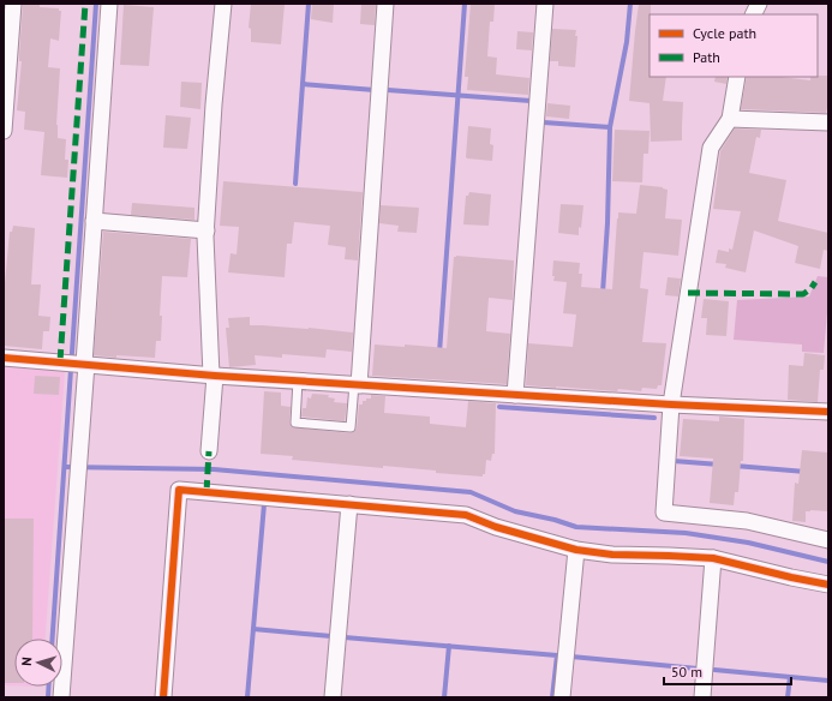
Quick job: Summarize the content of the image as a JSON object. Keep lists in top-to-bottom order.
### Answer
{
  "legend": ["Cycle path", "Path"],
  "scale_bar": "50 m",
  "north": "left"
}
